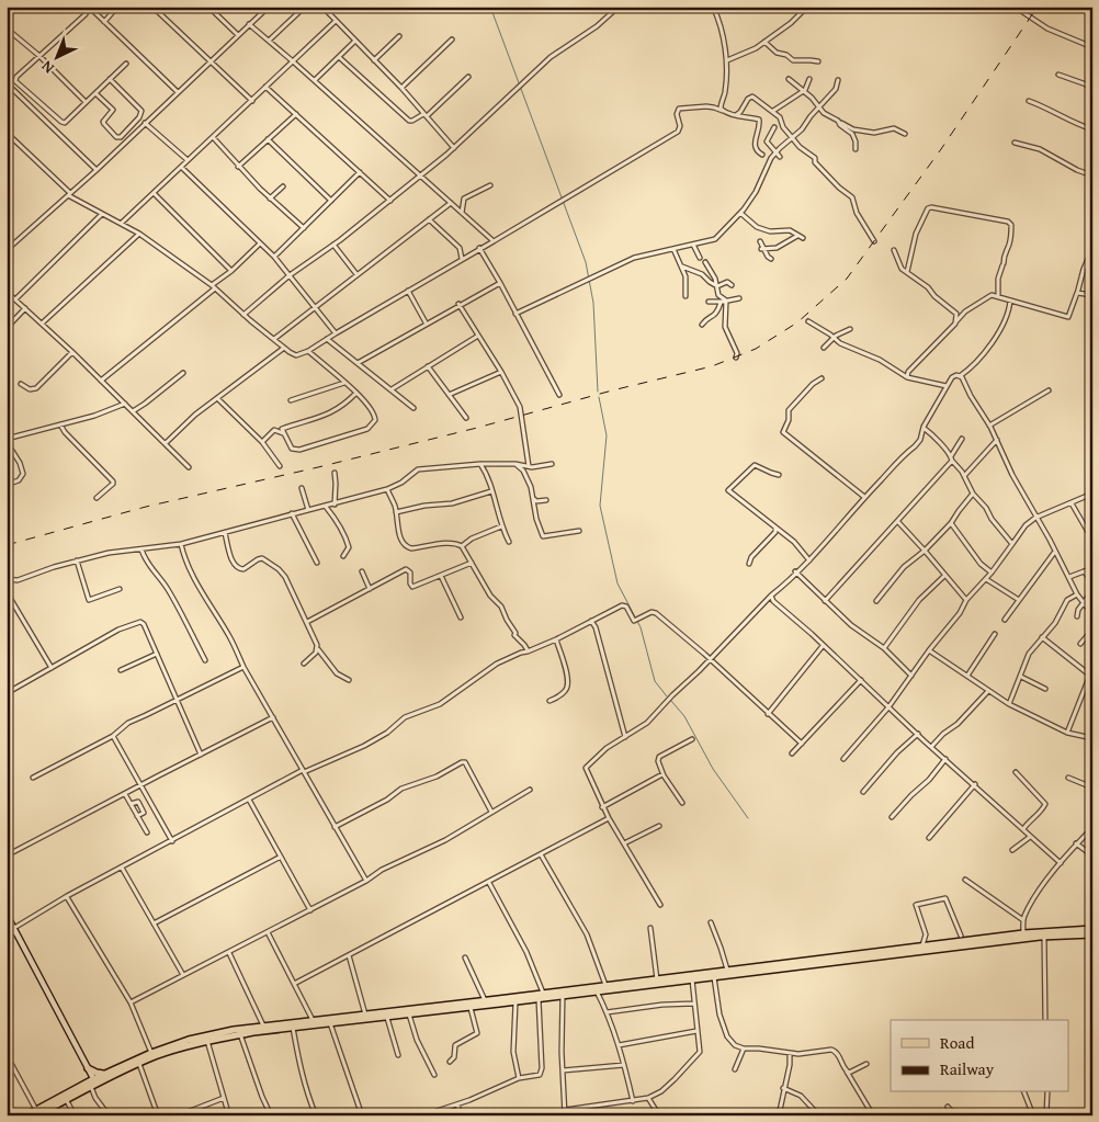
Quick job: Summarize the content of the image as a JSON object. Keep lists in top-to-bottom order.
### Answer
{
  "legend": ["Road", "Railway"],
  "north": "bottom left"
}
